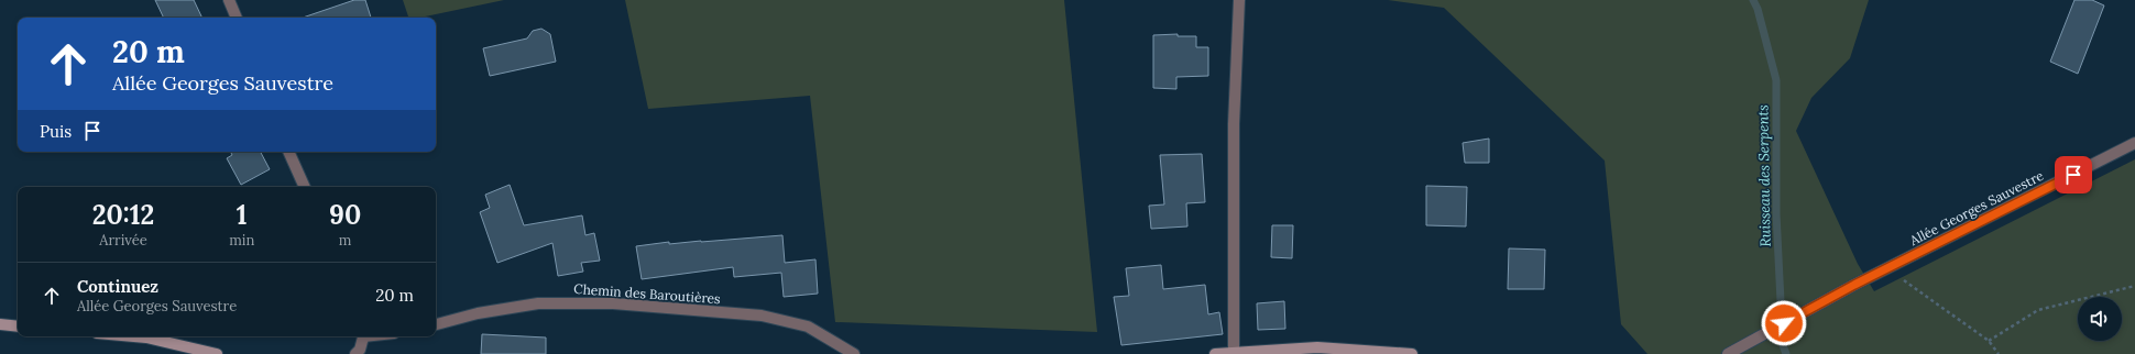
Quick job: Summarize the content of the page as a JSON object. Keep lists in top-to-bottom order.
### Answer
{
  "streets": {
    "street": ["Allée Georges Sauvestre", "Chemin des Baroutières"]
  },
  "water": ["Ruisseau des Serpents"],
  "page": {
    "turn": ["20 m", "Allée Georges Sauvestre"],
    "then": "Puis",
    "eta": [
      "20:12",
      "Arrivée",
      "1",
      "min",
      "90",
      "m"
    ],
    "list": [
      {
        "name": "Continuez",
        "note": "Allée Georges Sauvestre",
        "value": "20 m"
      }
    ]
  }
}
